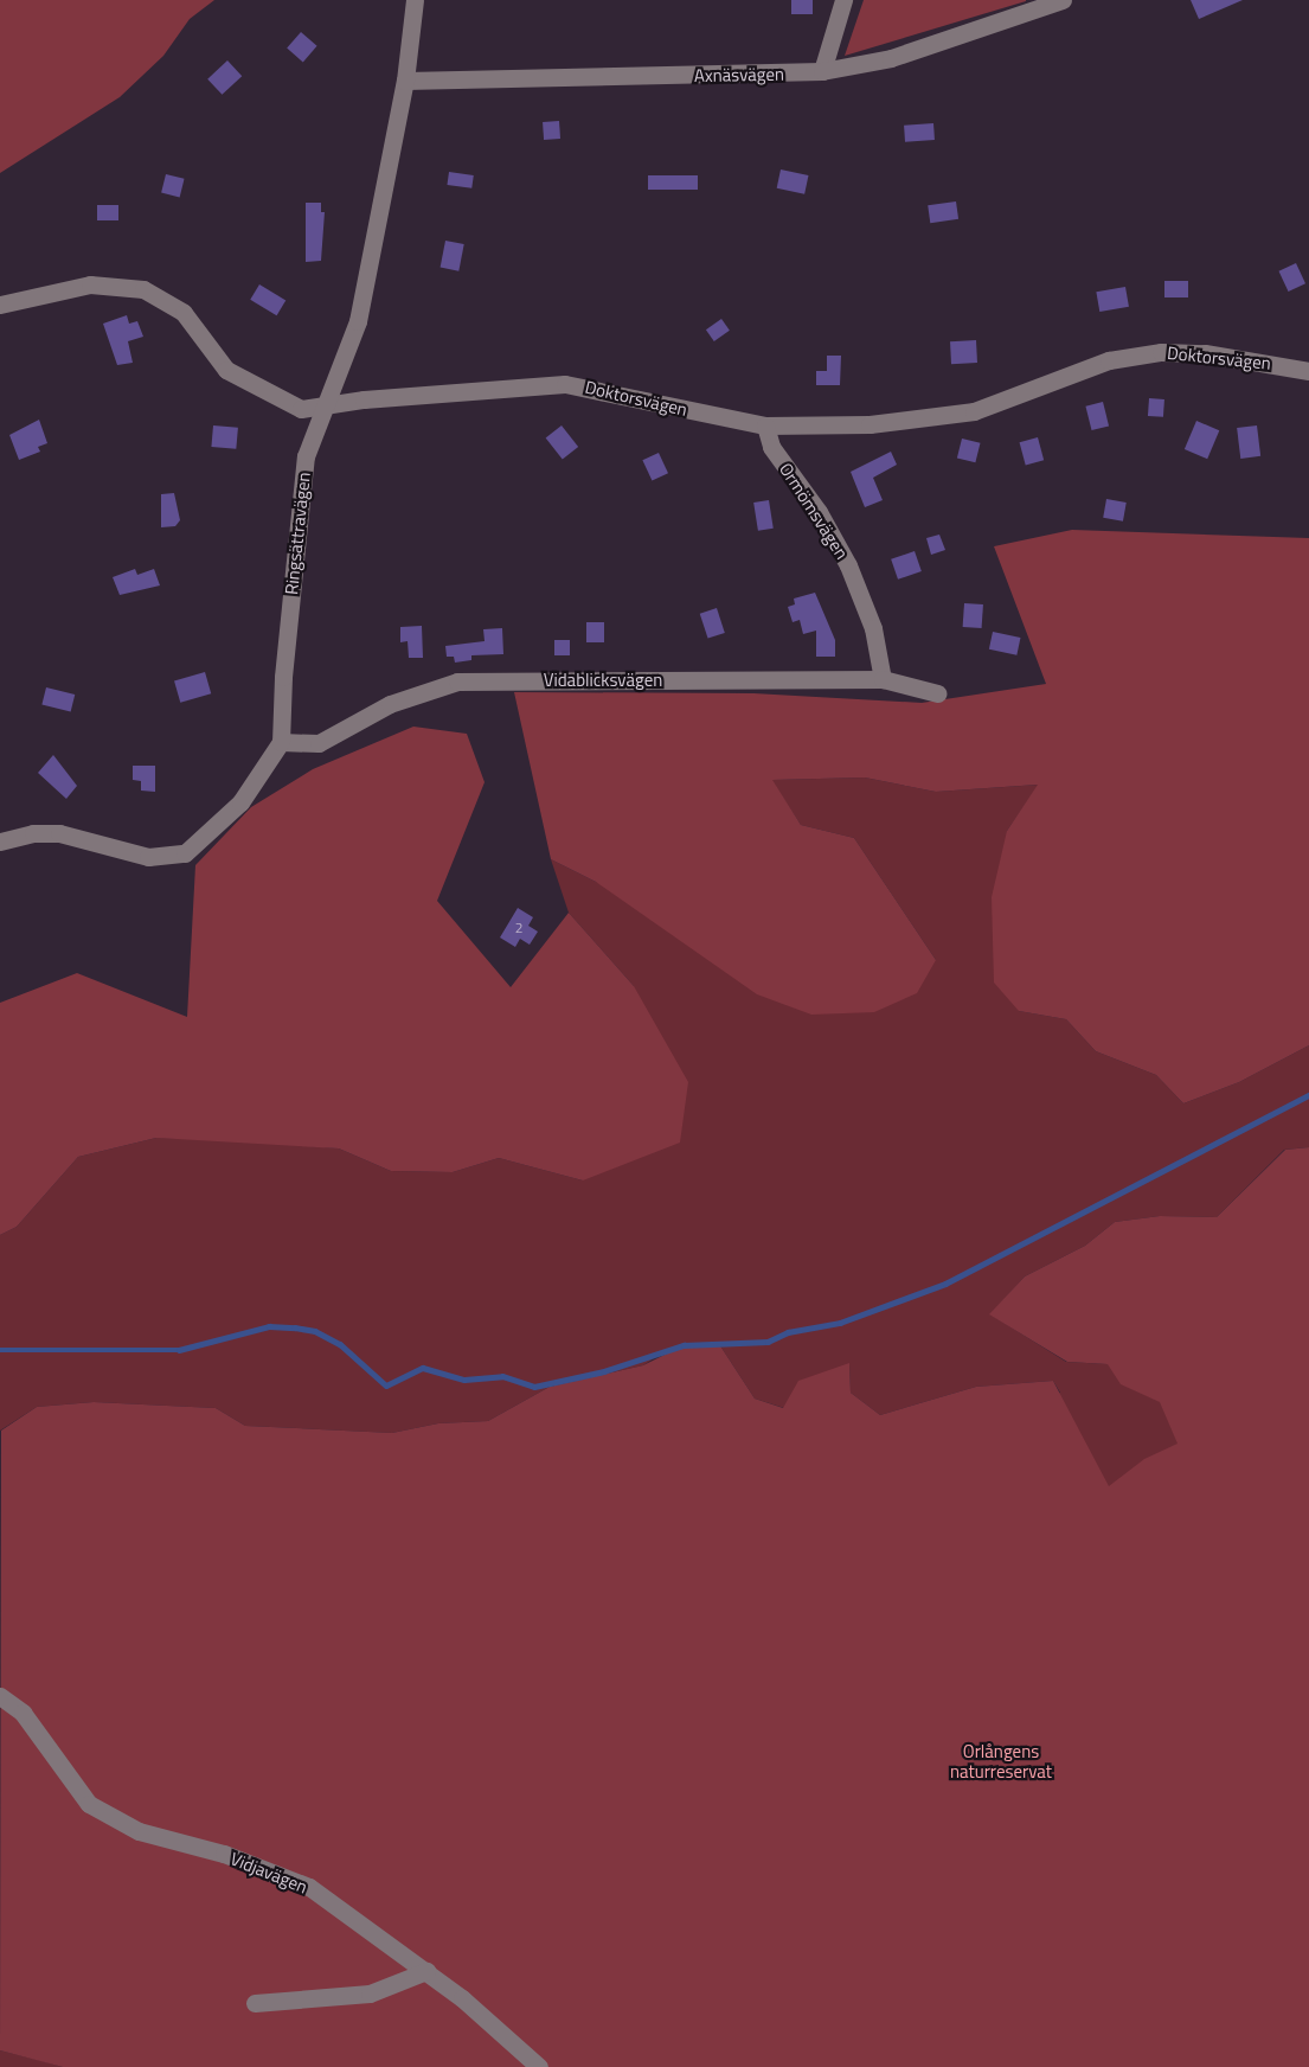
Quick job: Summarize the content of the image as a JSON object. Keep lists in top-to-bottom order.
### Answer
{
  "streets": {
    "street": [
      "Axnäsvägen",
      "Doktorsvägen",
      "Ormömsvägen",
      "Ringsättravägen",
      "Vidablicksvägen",
      "Vidjavägen"
    ]
  },
  "crossings": [
    ["Axnäsvägen", "Ringsättravägen"],
    ["Doktorsvägen", "Ormömsvägen"],
    ["Doktorsvägen", "Ringsättravägen"],
    ["Ormömsvägen", "Vidablicksvägen"],
    ["Ringsättravägen", "Vidablicksvägen"]
  ],
  "parks": ["Orlångens naturreservat"],
  "house_numbers": ["2"]
}
